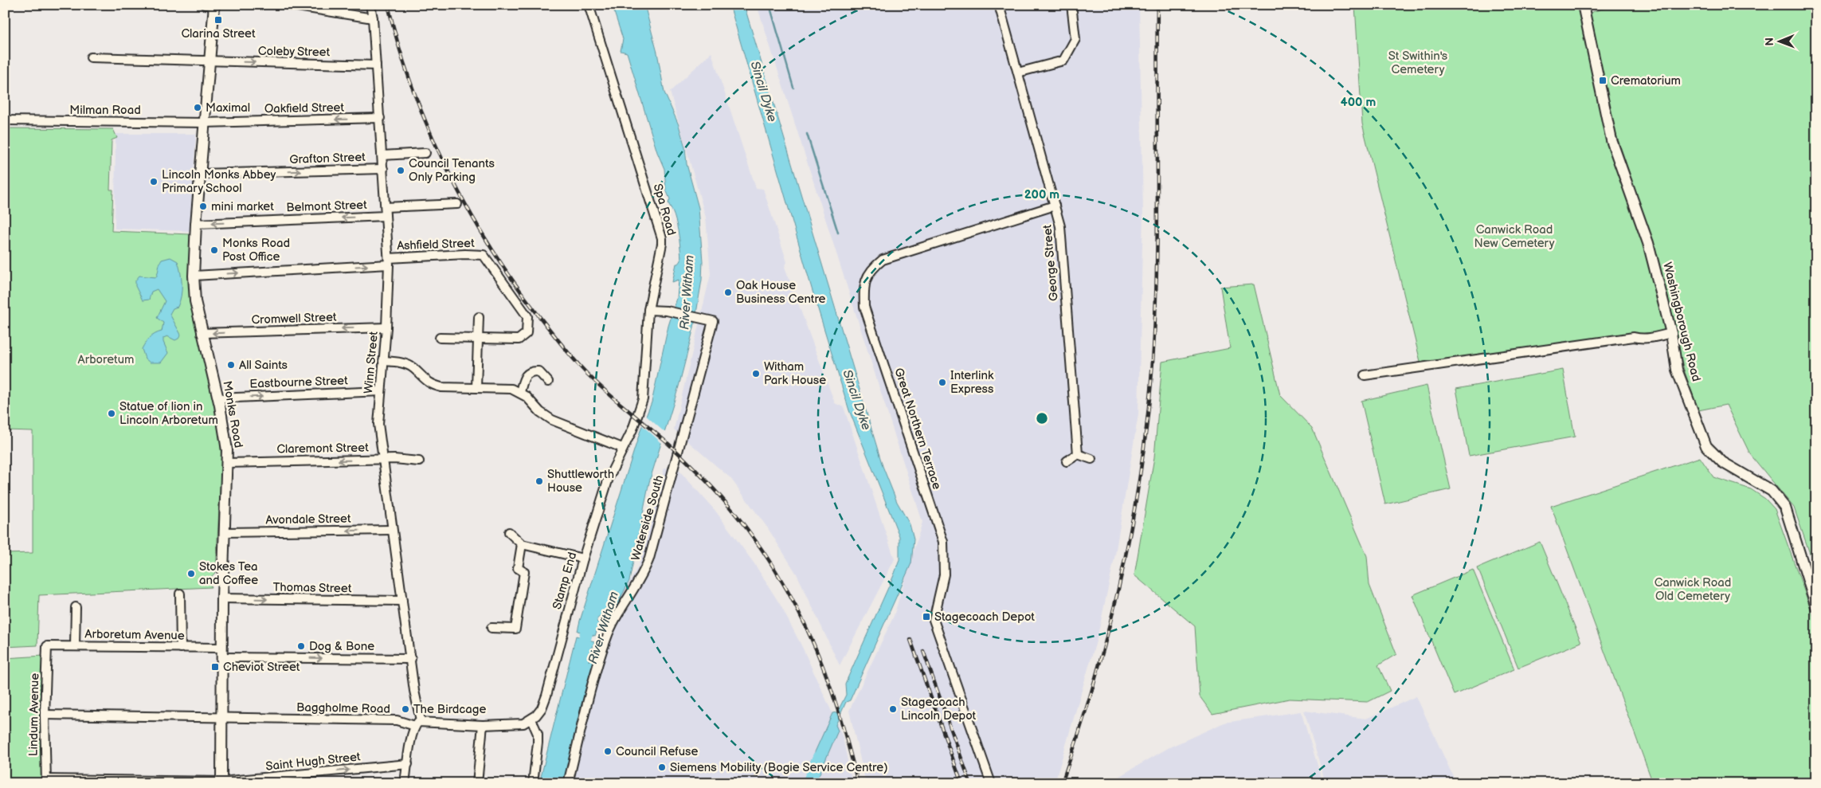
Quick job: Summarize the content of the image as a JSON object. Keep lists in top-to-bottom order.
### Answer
{
  "streets": {
    "main road": ["Washingborough Road", "Monks Road"],
    "street": [
      "Coleby Street",
      "Oakfield Street",
      "Milman Road",
      "Grafton Street",
      "Belmont Street",
      "Spa Road",
      "Ashfield Street",
      "George Street",
      "Cromwell Street",
      "Winn Street",
      "Eastbourne Street",
      "Great Northern Terrace",
      "Claremont Street",
      "Waterside South",
      "Avondale Street",
      "Stamp End",
      "Thomas Street",
      "Arboretum Avenue",
      "Baggholme Road",
      "Lindum Avenue",
      "Saint Hugh Street"
    ]
  },
  "crossings": [
    ["Coleby Street", "Winn Street"],
    ["Coleby Street", "Monks Road"],
    ["Oakfield Street", "Milman Road"],
    ["Oakfield Street", "Winn Street"],
    ["Oakfield Street", "Monks Road"],
    ["Milman Road", "Monks Road"],
    ["Grafton Street", "Winn Street"],
    ["Grafton Street", "Monks Road"],
    ["Belmont Street", "Winn Street"],
    ["Belmont Street", "Monks Road"],
    ["Spa Road", "Waterside South"],
    ["Spa Road", "Stamp End"],
    ["Ashfield Street", "Winn Street"],
    ["Ashfield Street", "Monks Road"],
    ["George Street", "Great Northern Terrace"],
    ["Cromwell Street", "Winn Street"],
    ["Cromwell Street", "Monks Road"],
    ["Winn Street", "Eastbourne Street"],
    ["Winn Street", "Claremont Street"],
    ["Winn Street", "Avondale Street"],
    ["Winn Street", "Thomas Street"],
    ["Winn Street", "Arboretum Avenue"],
    ["Winn Street", "Baggholme Road"],
    ["Eastbourne Street", "Monks Road"],
    ["Monks Road", "Claremont Street"],
    ["Monks Road", "Avondale Street"],
    ["Monks Road", "Thomas Street"],
    ["Monks Road", "Arboretum Avenue"],
    ["Monks Road", "Baggholme Road"],
    ["Monks Road", "Saint Hugh Street"],
    ["Stamp End", "Baggholme Road"],
    ["Arboretum Avenue", "Lindum Avenue"],
    ["Lindum Avenue", "Saint Hugh Street"]
  ],
  "one_way": [
    "Oakfield Street",
    "Grafton Street",
    "Belmont Street",
    "Ashfield Street",
    "Cromwell Street",
    "Eastbourne Street",
    "Claremont Street",
    "Avondale Street",
    "Thomas Street",
    "Arboretum Avenue",
    "Saint Hugh Street"
  ],
  "water": ["Sincil Dyke", "River Witham"],
  "parks": [
    "St Swithin's Cemetery",
    "Canwick Road New Cemetery",
    "Arboretum",
    "Canwick Road Old Cemetery"
  ],
  "places": {
    "transit": [
      "Clarina Street",
      "Crematorium",
      "Stagecoach Depot",
      "Cheviot Street"
    ],
    "other": [
      "Maximal",
      "Council Tenants Only Parking",
      "Lincoln Monks Abbey Primary School",
      "mini market",
      "Monks Road Post Office",
      "Oak House Business Centre",
      "All Saints",
      "Witham Park House",
      "Interlink Express",
      "Statue of lion in Lincoln Arboretum",
      "Shuttleworth House",
      "Stokes Tea and Coffee",
      "Dog & Bone",
      "The Birdcage",
      "Stagecoach Lincoln Depot",
      "Council Refuse",
      "Siemens Mobility (Bogie Service Centre)"
    ]
  },
  "north": "left",
  "rings": ["400 m", "200 m"]
}
